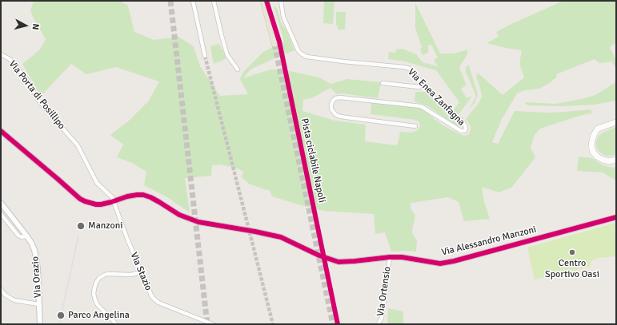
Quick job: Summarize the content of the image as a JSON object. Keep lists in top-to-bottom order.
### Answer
{
  "streets": {
    "street": [
      "Via Porta di Posillipo",
      "Via Enea Zanfagna",
      "Via Alessandro Manzoni",
      "Via Stazio",
      "Via Orazio",
      "Via Ortensio"
    ],
    "cycle path": ["Pista ciclabile Napoli"]
  },
  "crossings": [
    ["Via Porta di Posillipo", "Via Alessandro Manzoni"],
    ["Via Porta di Posillipo", "Via Stazio"],
    ["Via Alessandro Manzoni", "Via Stazio"],
    ["Via Alessandro Manzoni", "Via Ortensio"]
  ],
  "places": ["Manzoni", "Centro Sportivo Oasi", "Parco Angelina"],
  "north": "right"
}
